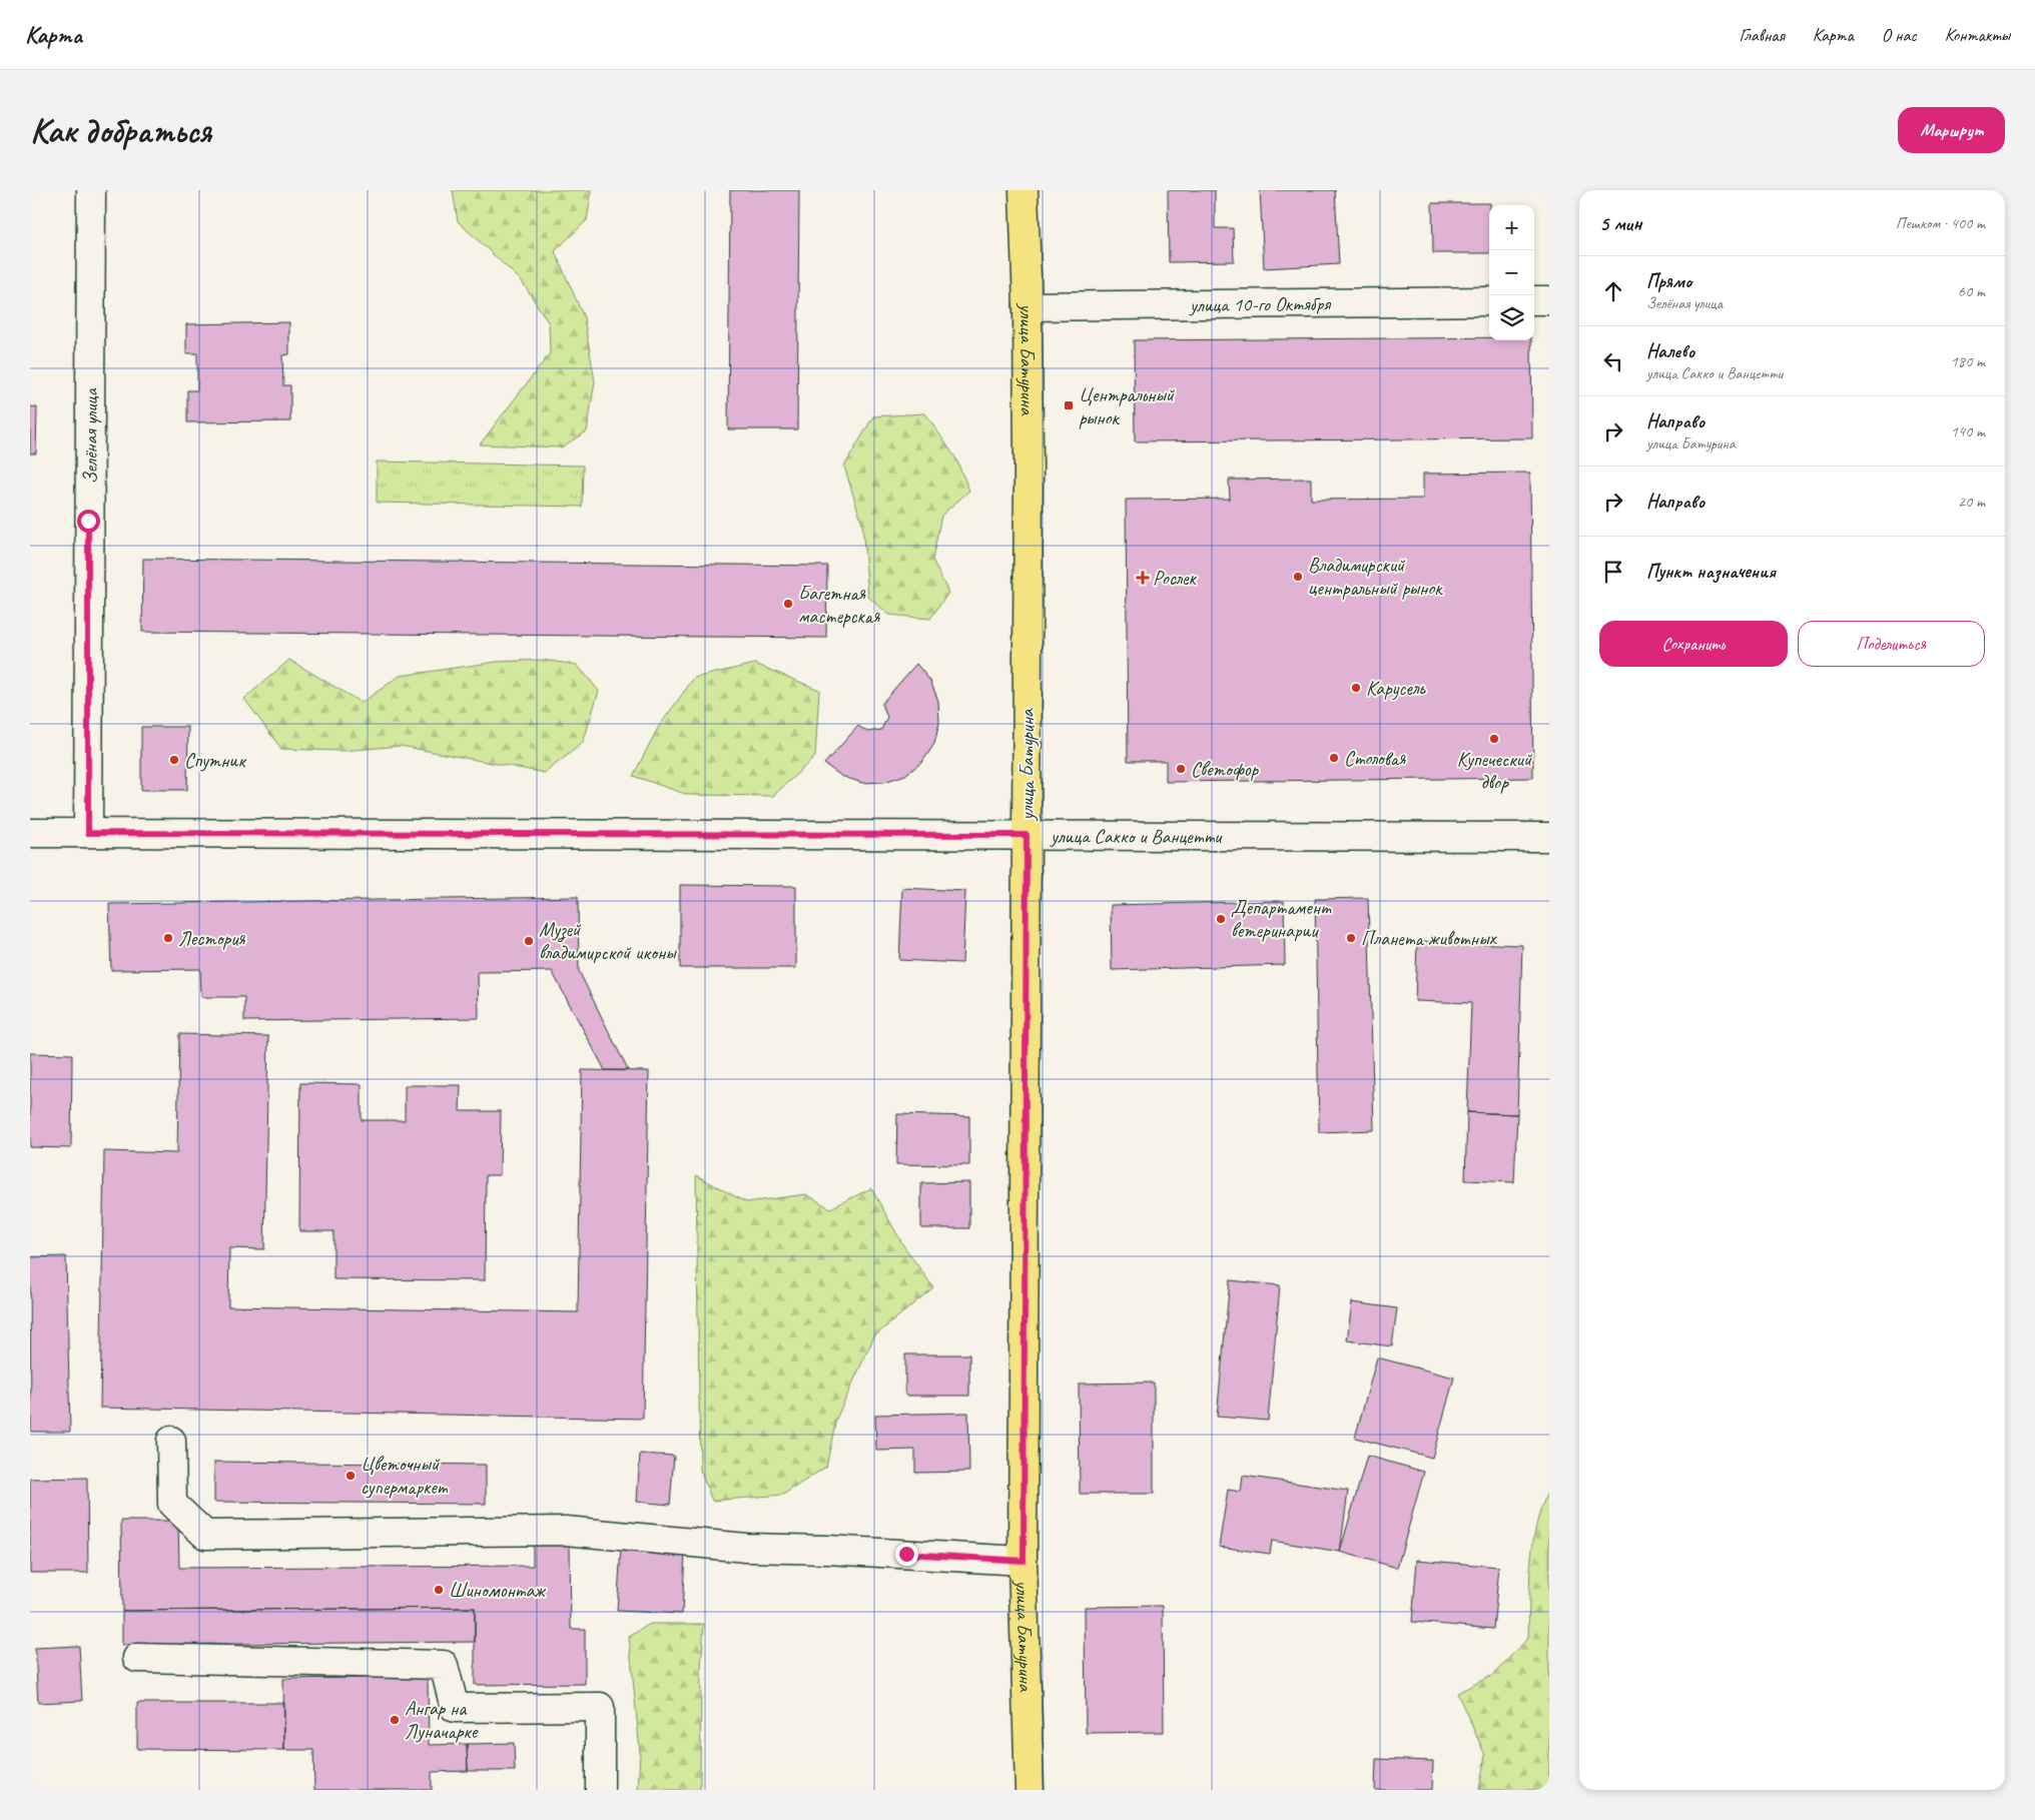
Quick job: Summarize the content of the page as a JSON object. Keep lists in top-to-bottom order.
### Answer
{
  "streets": {
    "main road": ["улица Батурина"],
    "street": ["улица 10-го Октября", "Зелёная улица", "улица Сакко и Ванцетти"]
  },
  "crossings": [
    ["улица 10-го Октября", "улица Батурина"],
    ["улица Батурина", "улица Сакко и Ванцетти"],
    ["Зелёная улица", "улица Сакко и Ванцетти"]
  ],
  "places": {
    "transit": ["Центральный рынок"],
    "other": [
      "Владимирский центральный рынок",
      "Багетная мастерская",
      "Карусель",
      "Купеческий двор",
      "Столовая",
      "Спутник",
      "Светофор",
      "Департамент ветеринарии",
      "Лестория",
      "Планета животных",
      "Музей владимирской иконы",
      "Цветочный супермаркет",
      "Шиномонтаж",
      "Ангар на Луначарке"
    ],
    "health": ["Рослек"]
  },
  "page": {
    "header": "Карта",
    "nav": [
      "Главная",
      "Карта",
      "О нас",
      "Контакты"
    ],
    "buttons": [
      "Маршрут",
      ["Сохранить", "Поделиться"]
    ],
    "title": "Как добраться",
    "heading": ["5 мин", "Пешком · 400 m"],
    "map_buttons": ["+", "−"],
    "list": [
      ["Прямо", "Зелёная улица", "60 m"],
      ["Налево", "улица Сакко и Ванцетти", "180 m"],
      ["Направо", "улица Батурина", "140 m"],
      ["Направо", "20 m"],
      "Пункт назначения"
    ]
  }
}
